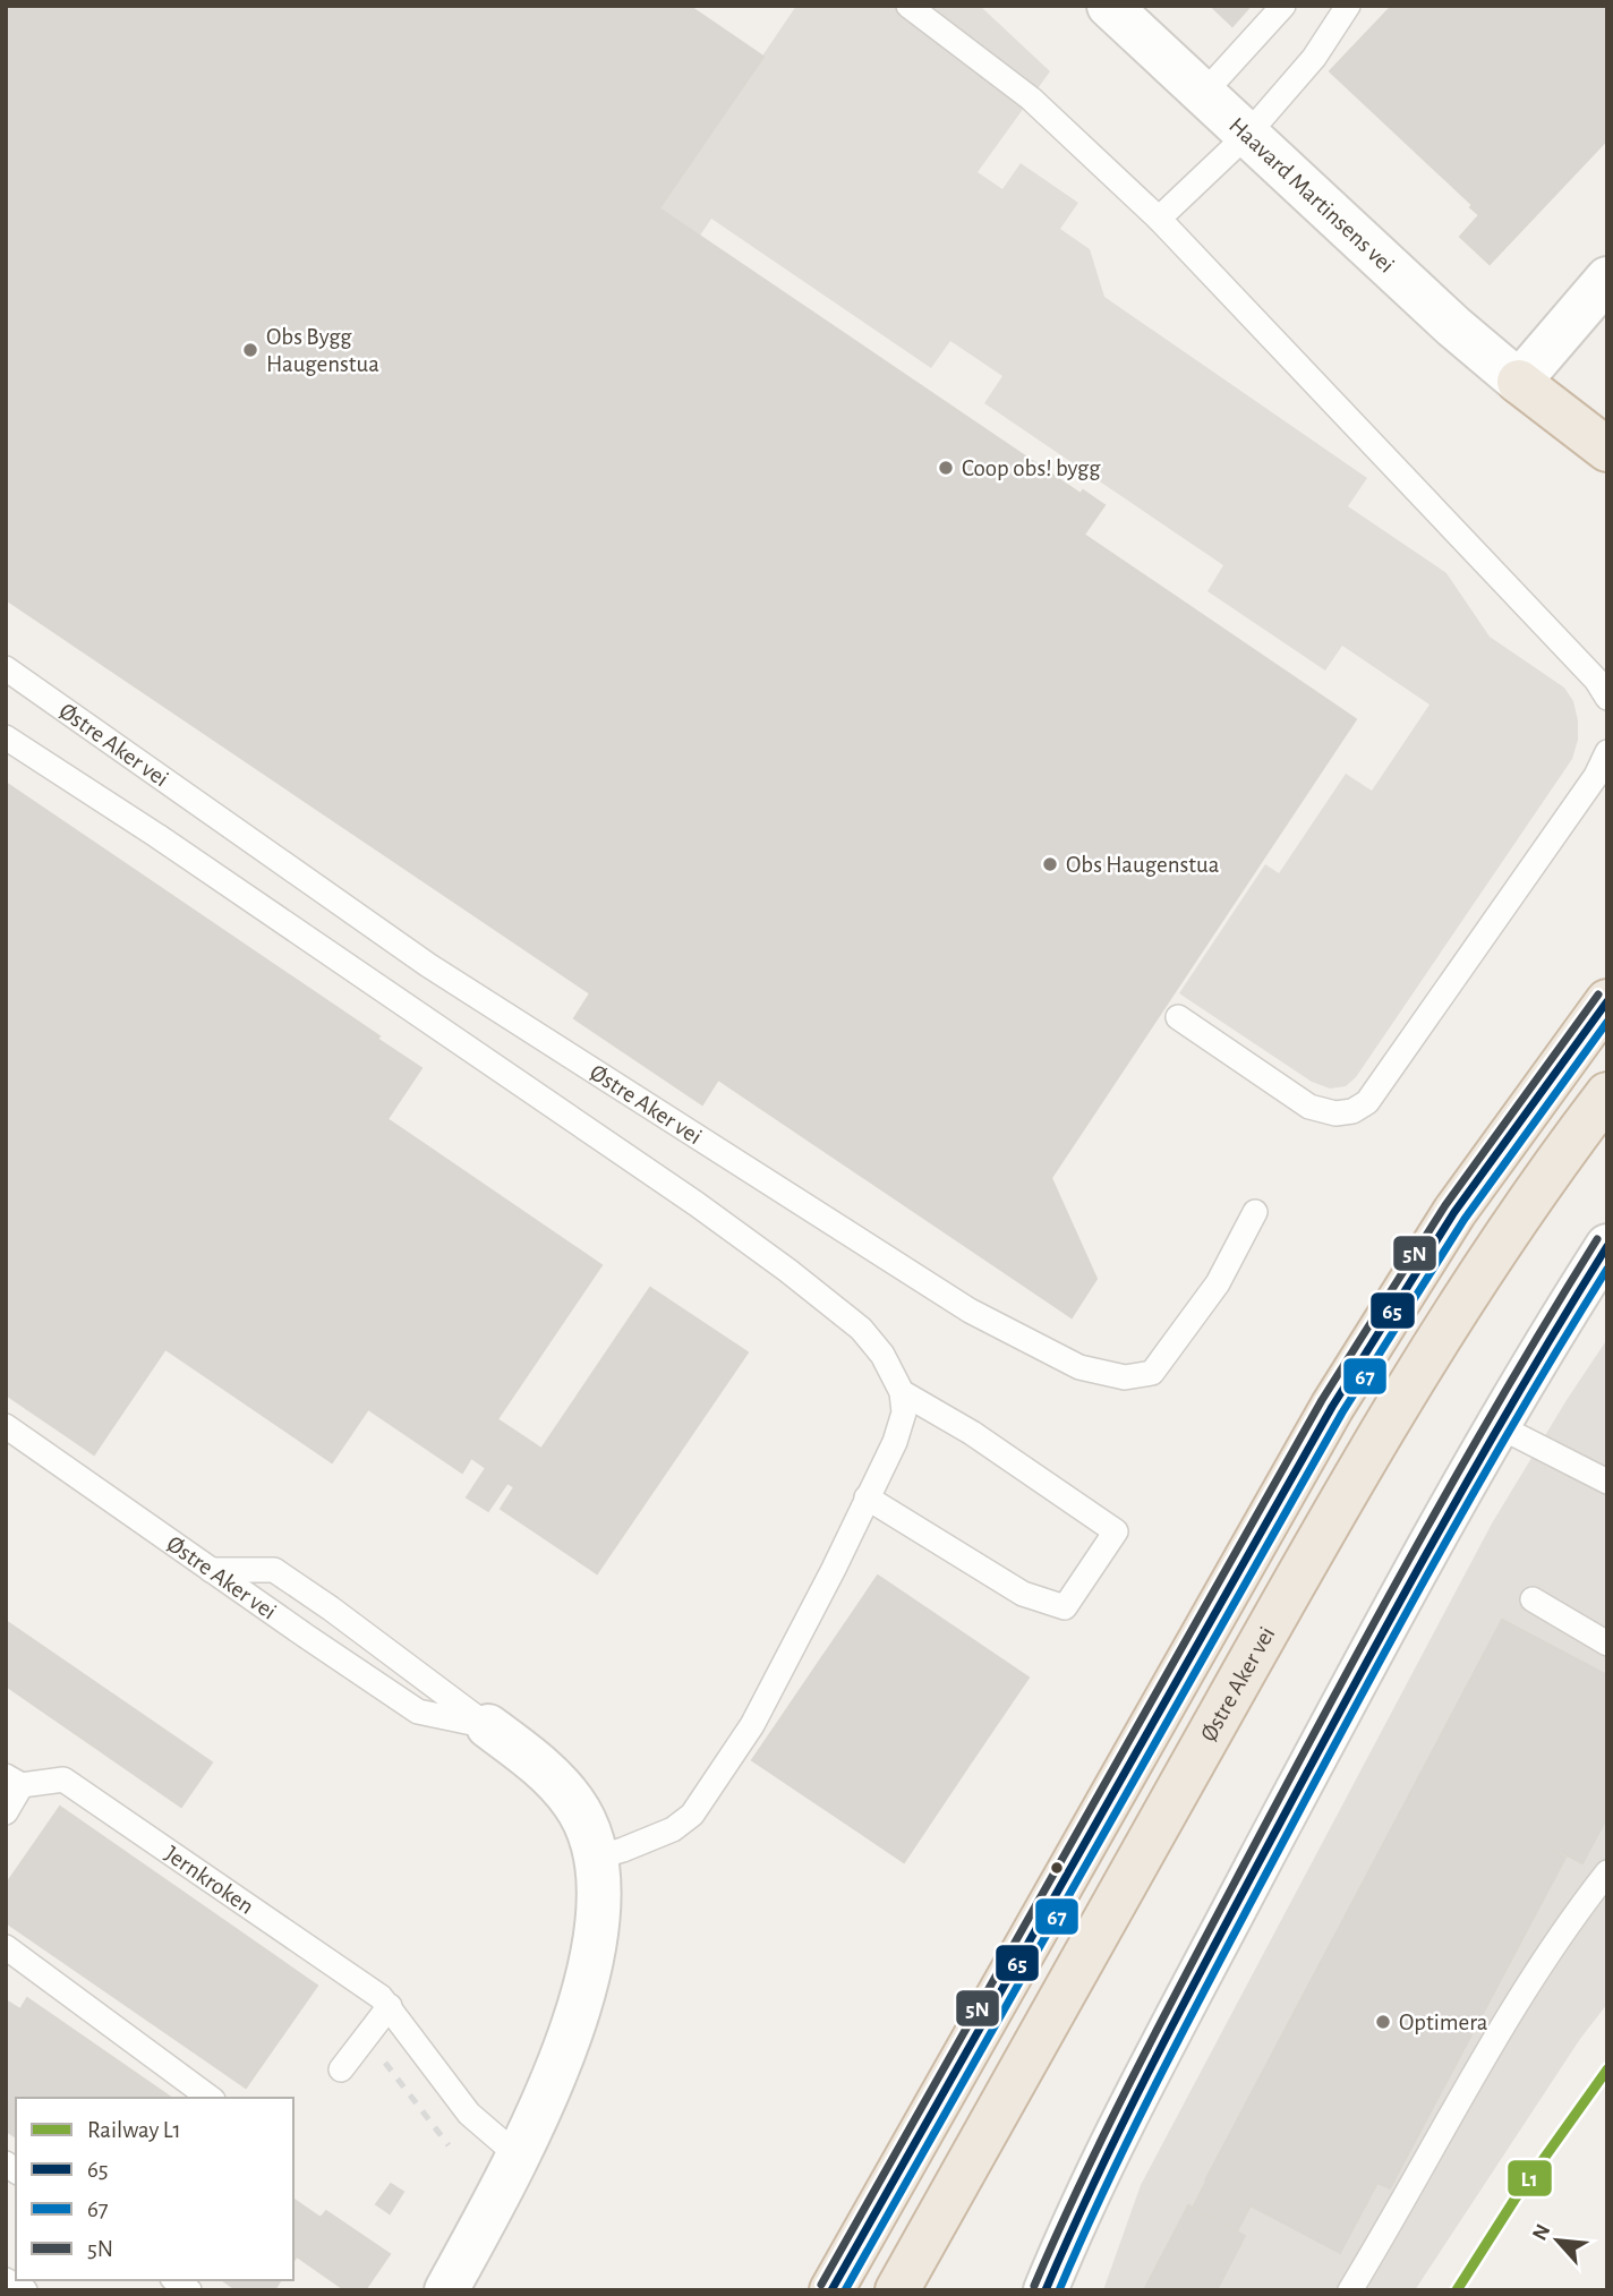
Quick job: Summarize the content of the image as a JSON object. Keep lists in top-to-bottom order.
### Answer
{
  "streets": {
    "highway": ["Østre Aker vei"],
    "street": ["Haavard Martinsens vei"],
    "lane": ["Jernkroken"]
  },
  "places": [
    "Obs Bygg Haugenstua",
    "Coop obs! bygg",
    "Obs Haugenstua",
    "Optimera"
  ],
  "lines": [
    "transit line 5N",
    "transit line 65",
    "transit line 67",
    "rail line L1"
  ],
  "legend": [
    "Railway L1",
    "65",
    "67",
    "5N"
  ],
  "north": "top left"
}
